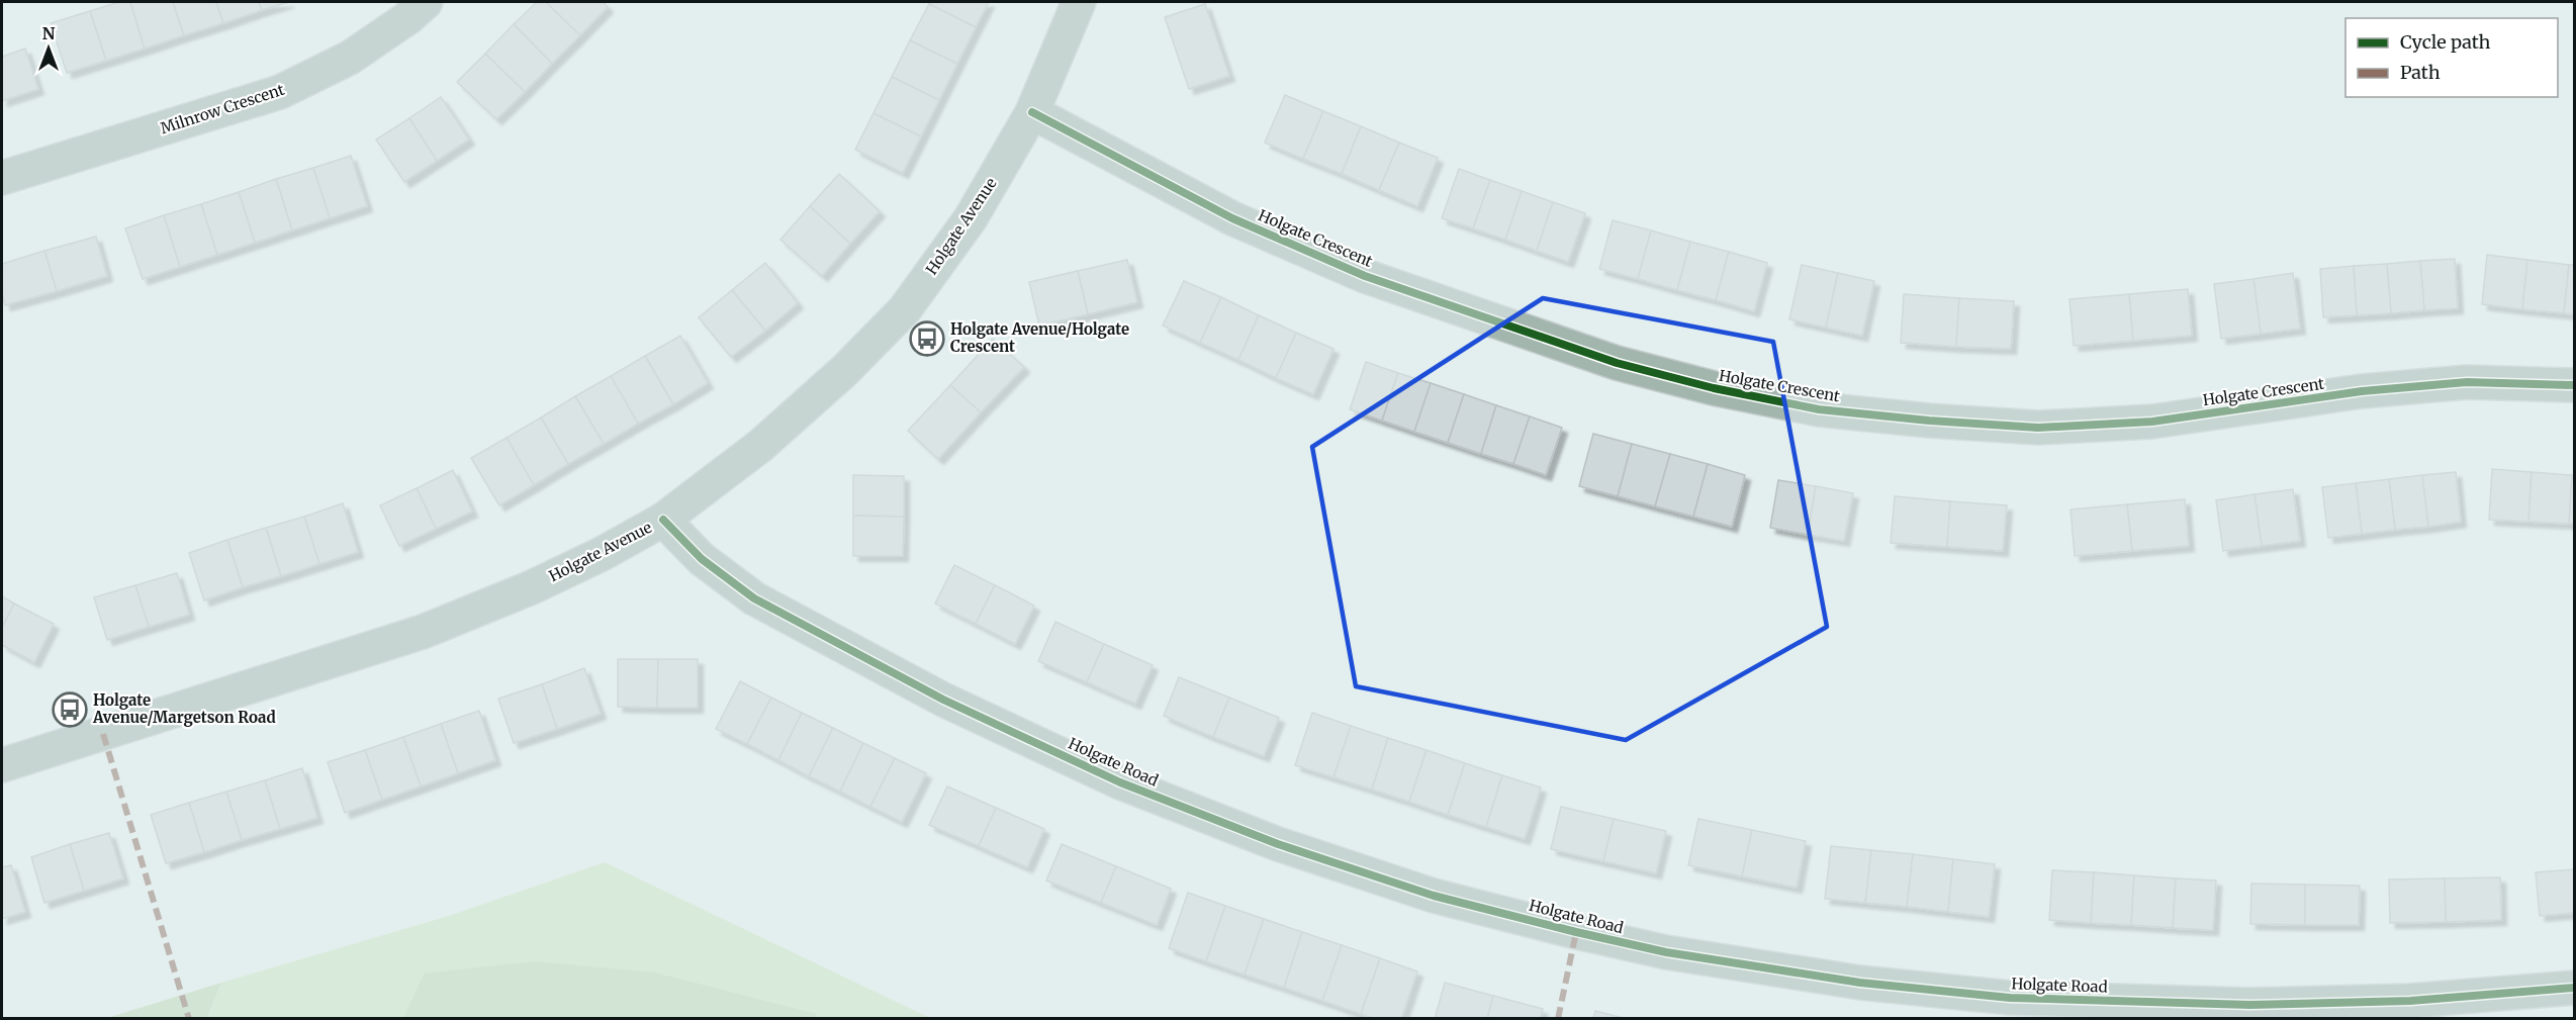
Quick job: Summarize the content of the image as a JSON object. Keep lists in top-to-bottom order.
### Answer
{
  "streets": {
    "street": [
      "Milnrow Crescent",
      "Holgate Avenue",
      "Holgate Crescent",
      "Holgate Road"
    ]
  },
  "crossings": [
    ["Holgate Avenue", "Holgate Crescent"],
    ["Holgate Avenue", "Holgate Road"]
  ],
  "places": {
    "bus stop": ["Holgate Avenue/Holgate Crescent", "Holgate Avenue/Margetson Road"]
  },
  "legend": ["Cycle path", "Path"],
  "north": "top"
}
